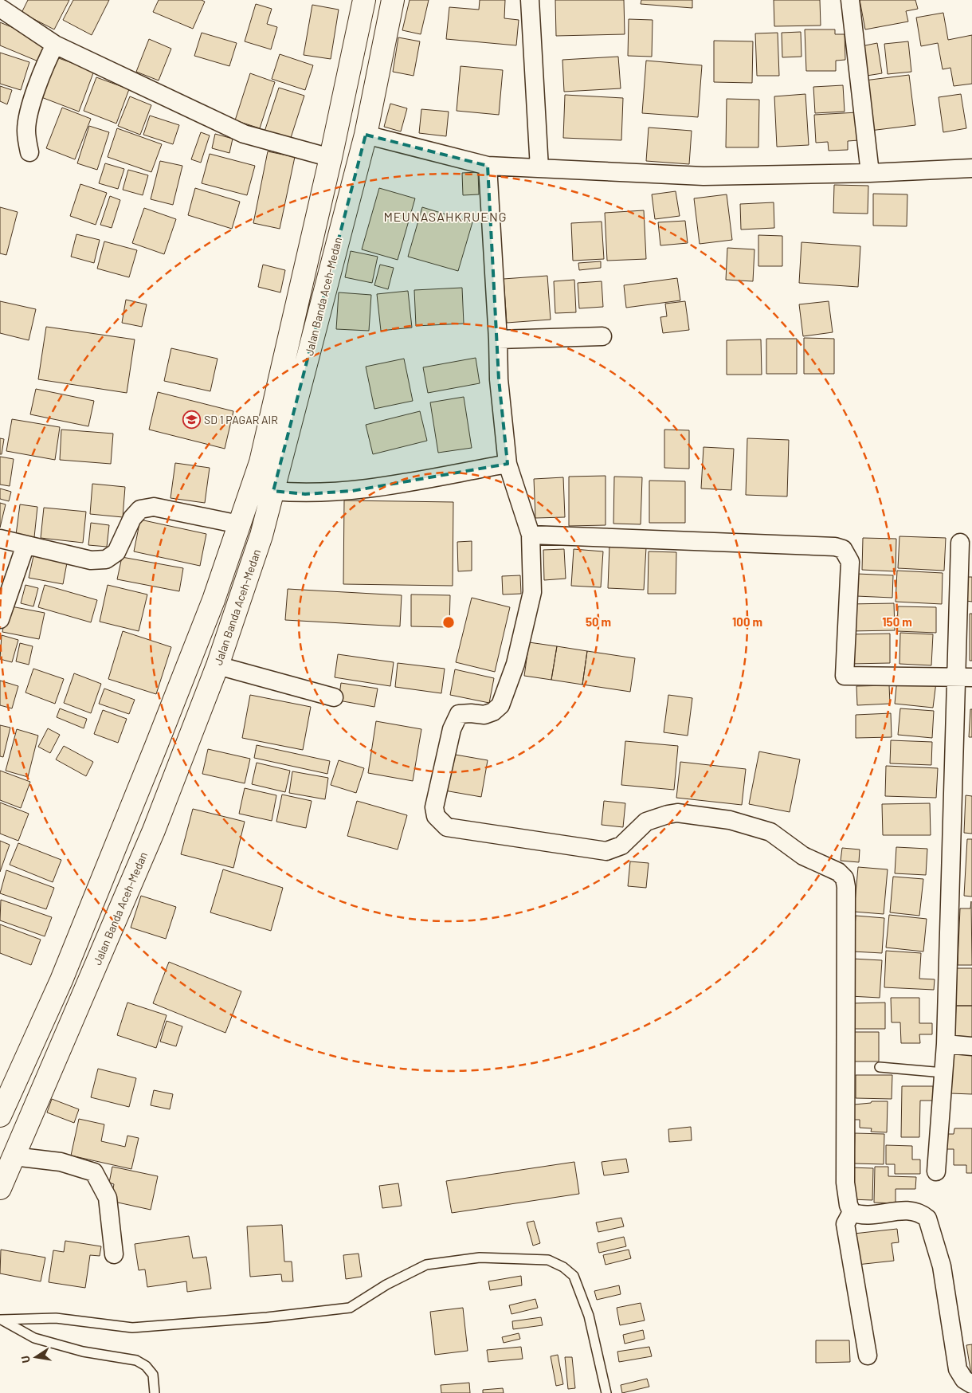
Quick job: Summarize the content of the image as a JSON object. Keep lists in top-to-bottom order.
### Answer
{
  "streets": {
    "highway": ["Jalan Banda Aceh-Medan"]
  },
  "districts": ["MEUNASAHKRUENG"],
  "places": {
    "school or university": ["SD 1 PAGAR AIR"]
  },
  "north": "left",
  "rings": ["50 m", "100 m", "150 m"]
}
